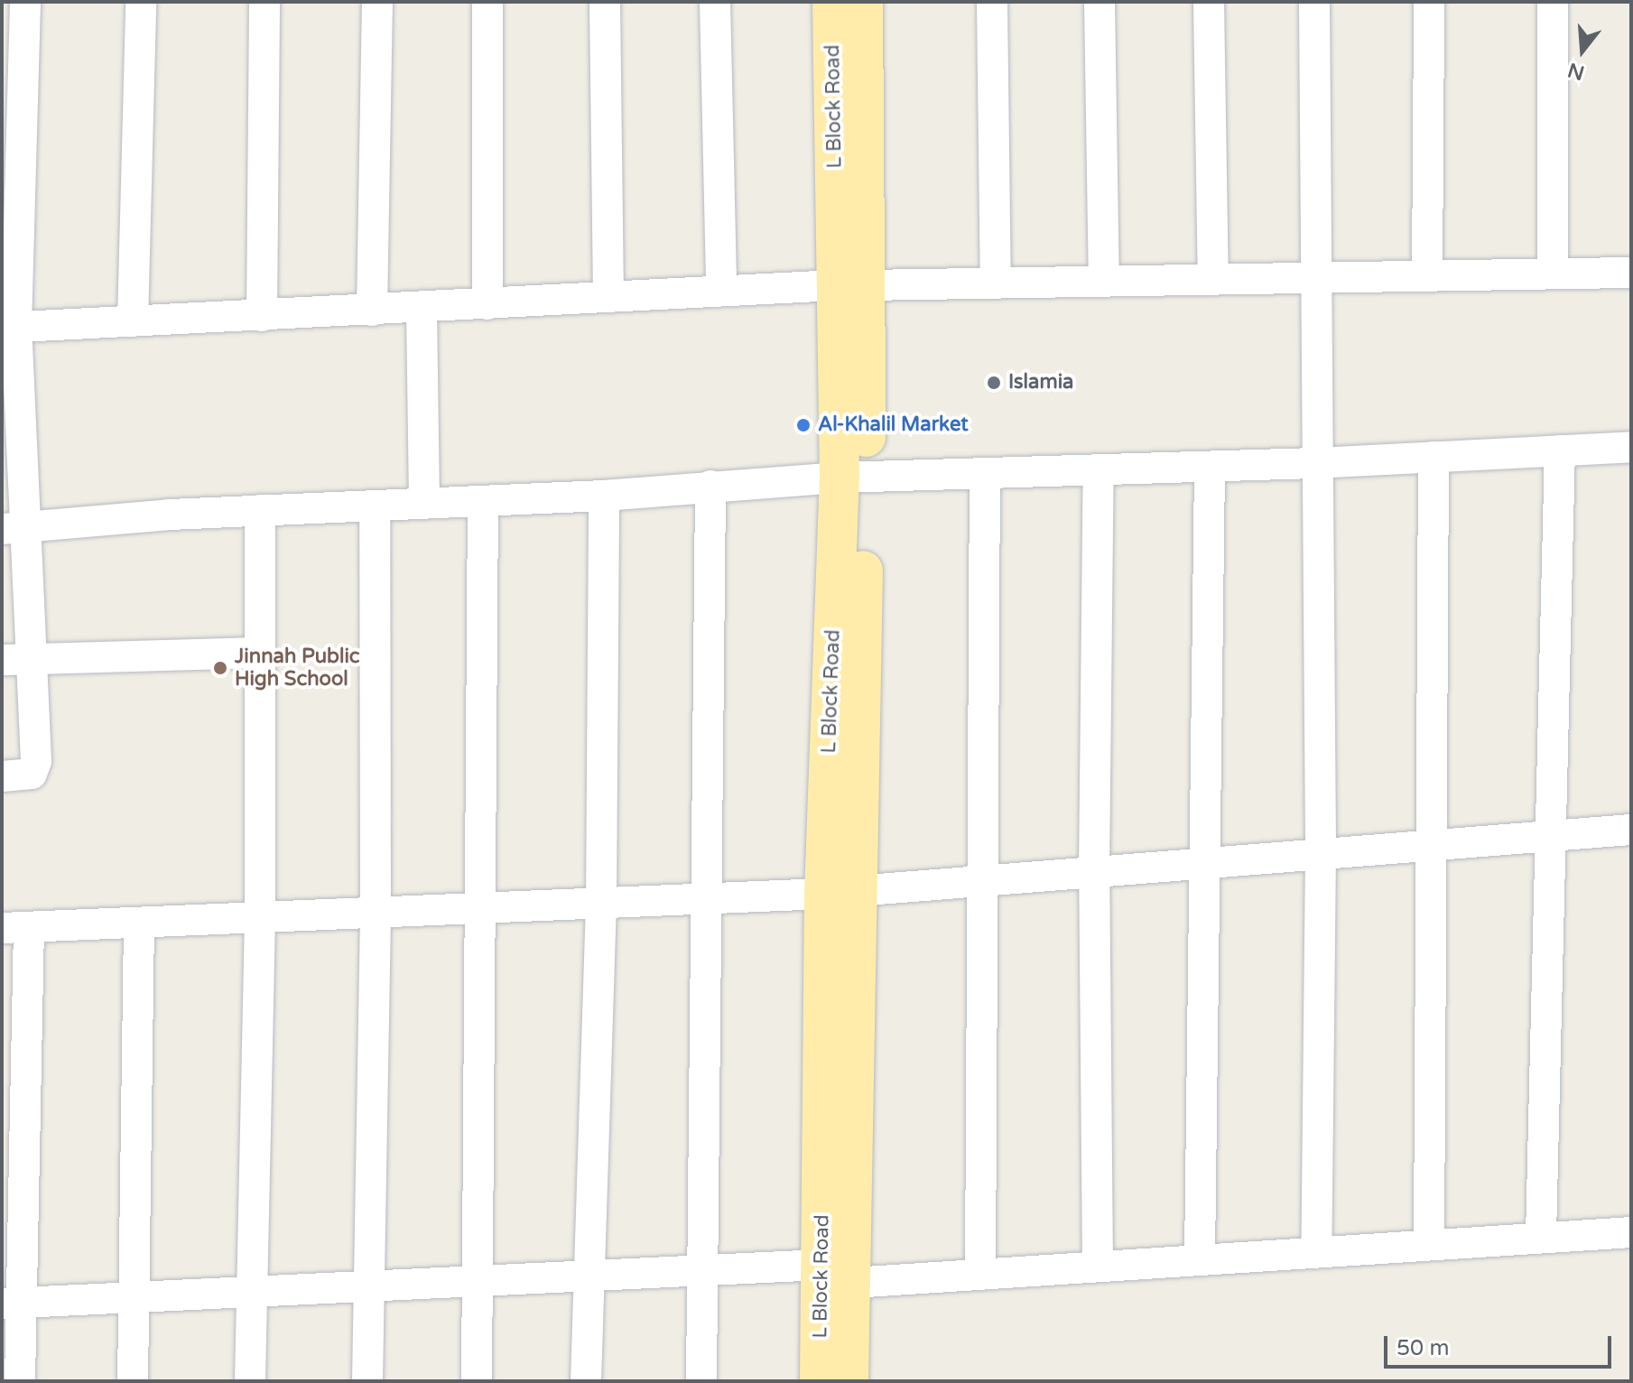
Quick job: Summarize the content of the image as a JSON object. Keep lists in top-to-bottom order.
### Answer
{
  "streets": {
    "main road": ["L Block Road"]
  },
  "places": ["Islamia", "Al-Khalil Market", "Jinnah Public High School"],
  "scale_bar": "50 m",
  "north": "bottom"
}
